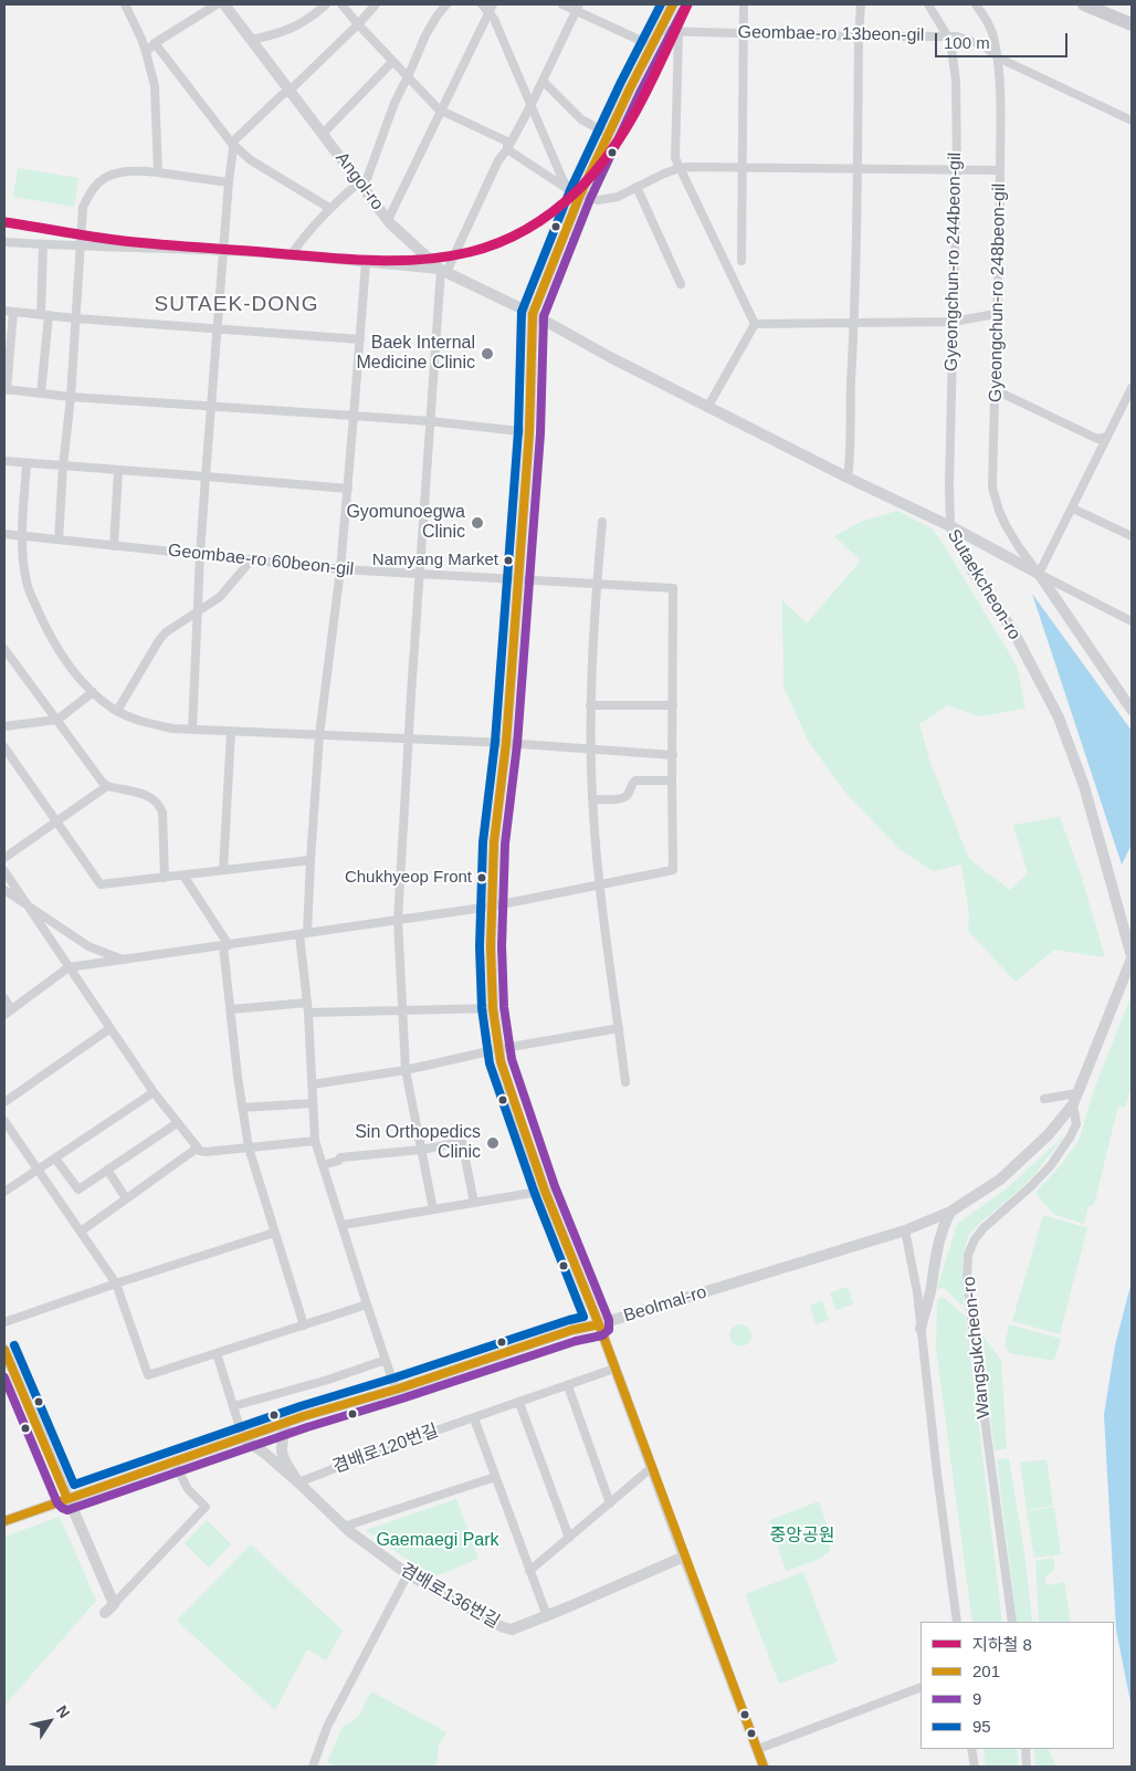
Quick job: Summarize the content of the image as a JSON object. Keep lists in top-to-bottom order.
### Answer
{
  "streets": {
    "street": [
      "Geombae-ro 13beon-gil",
      "Angol-ro",
      "Gyeongchun-ro 244beon-gil",
      "Gyeongchun-ro 248beon-gil",
      "Geombae-ro 60beon-gil",
      "Sutaekcheon-ro",
      "Beolmal-ro",
      "Wangsukcheon-ro",
      "겸배로120번길",
      "겸배로136번길"
    ]
  },
  "crossings": [
    ["Geombae-ro 13beon-gil", "Gyeongchun-ro 244beon-gil"],
    ["Geombae-ro 13beon-gil", "Gyeongchun-ro 248beon-gil"],
    ["Angol-ro", "Sutaekcheon-ro"],
    ["Gyeongchun-ro 244beon-gil", "Sutaekcheon-ro"],
    ["Sutaekcheon-ro", "Wangsukcheon-ro"],
    ["Beolmal-ro", "Wangsukcheon-ro"],
    ["겸배로120번길", "겸배로136번길"]
  ],
  "districts": ["SUTAEK-DONG"],
  "parks": ["중앙공원", "Gaemaegi Park"],
  "places": [
    "Baek Internal Medicine Clinic",
    "Gyomunoegwa Clinic",
    "Namyang Market",
    "Chukhyeop Front",
    "Sin Orthopedics Clinic"
  ],
  "lines": [
    "metro line 8",
    "transit line 201",
    "transit line 95",
    "transit line 9"
  ],
  "legend": [
    "지하철 8",
    "201",
    "9",
    "95"
  ],
  "scale_bar": "100 m",
  "north": "top right"
}
